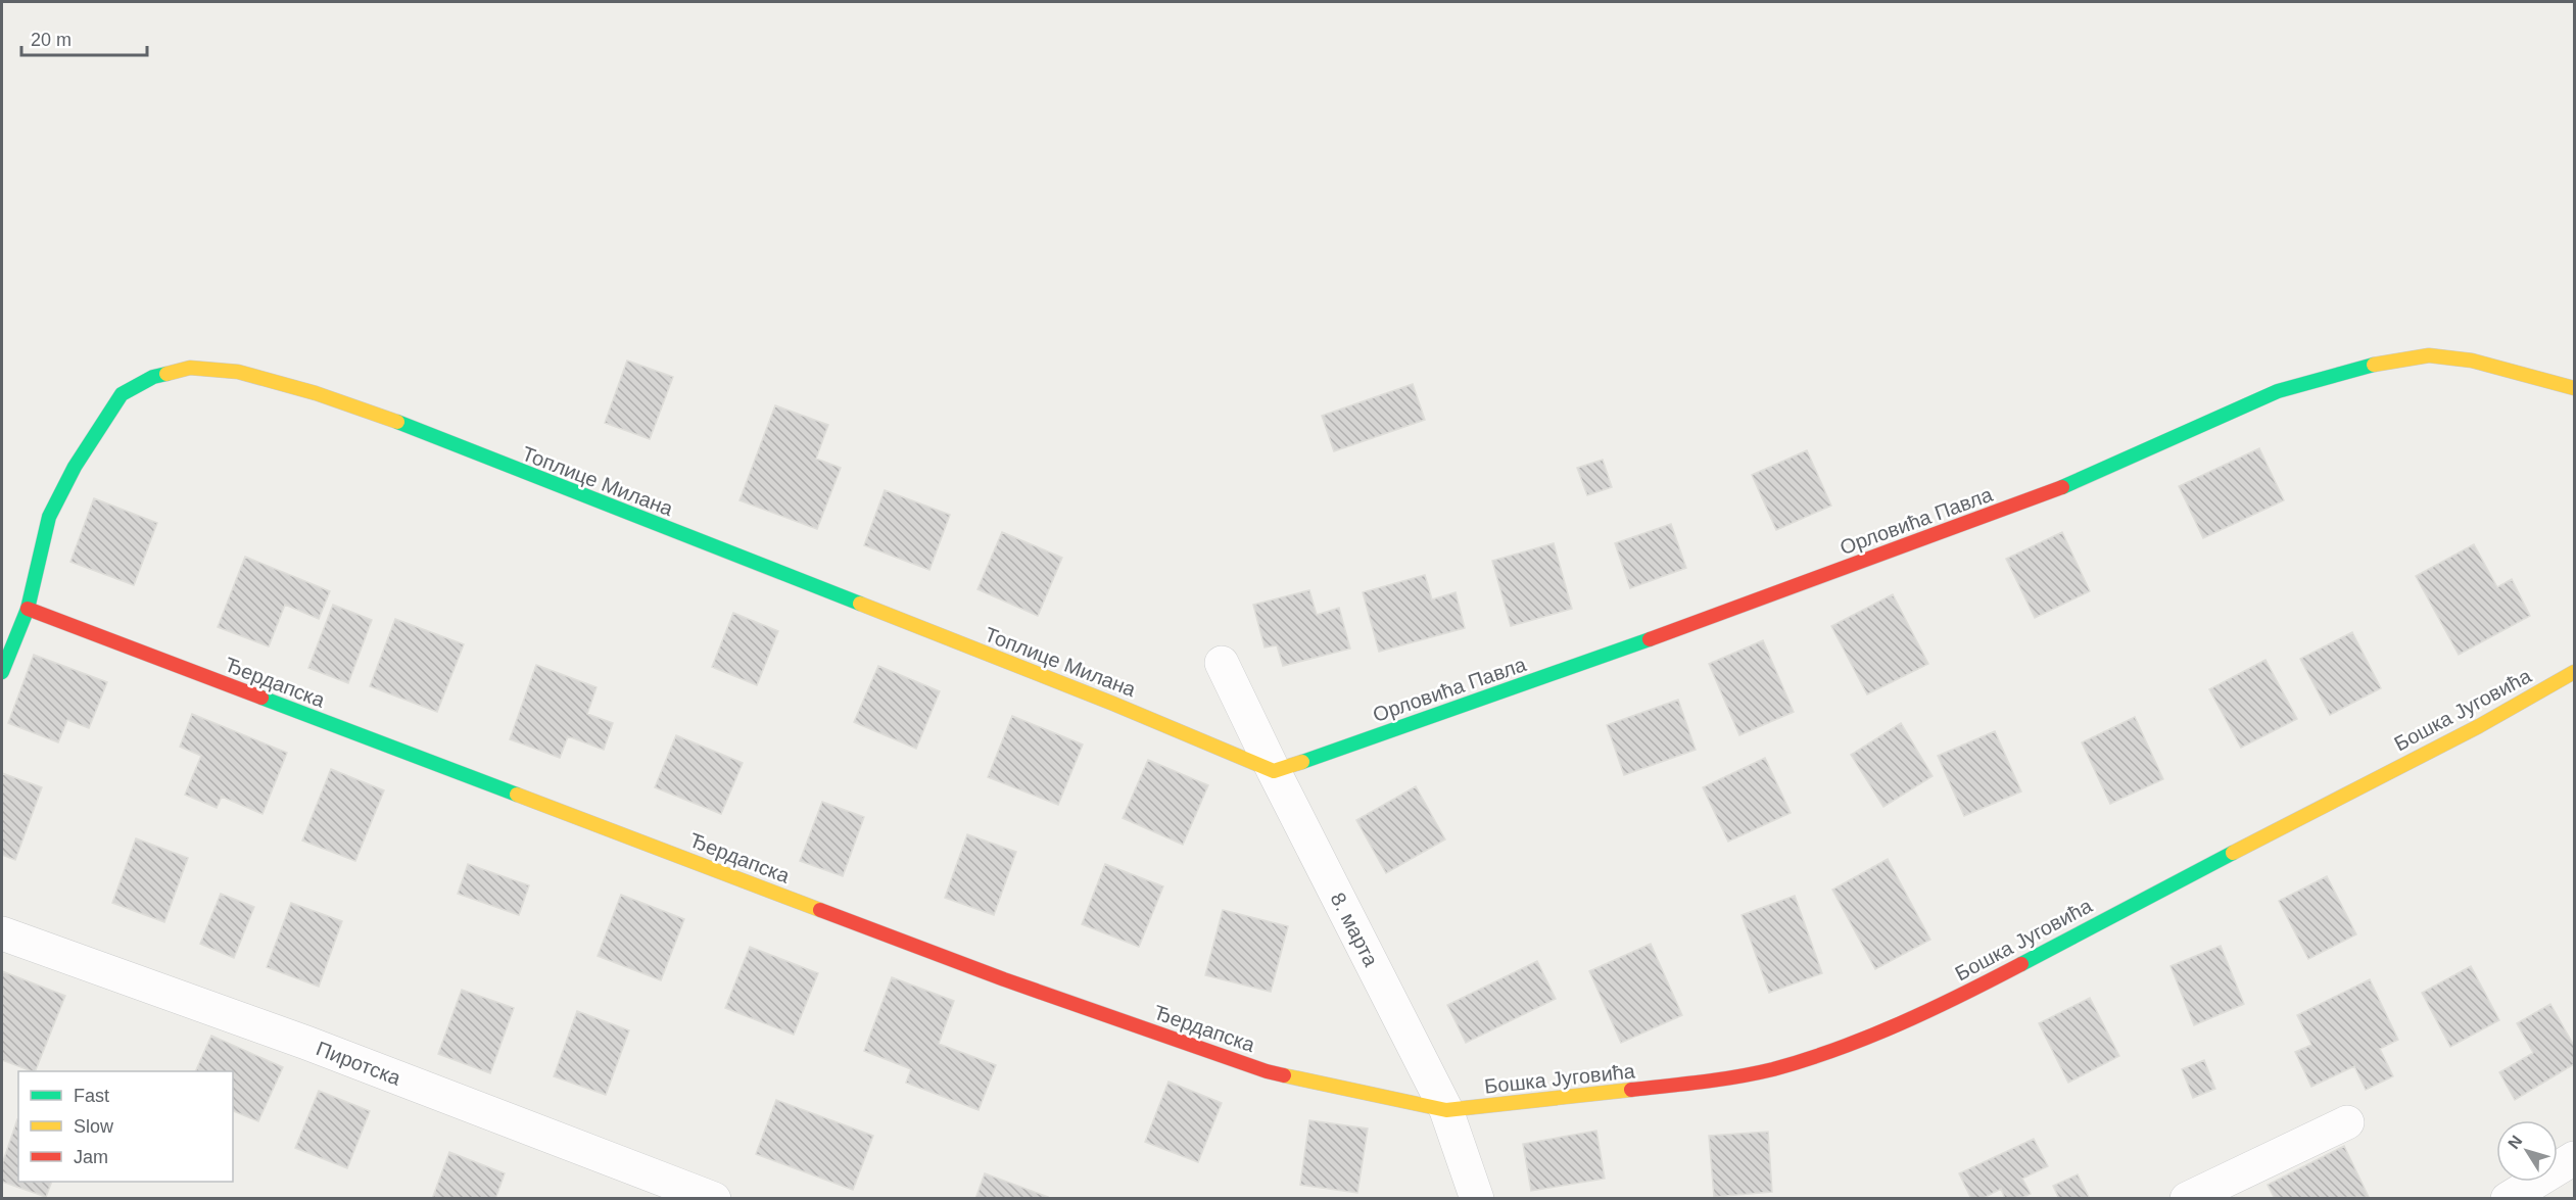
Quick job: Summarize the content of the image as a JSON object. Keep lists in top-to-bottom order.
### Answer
{
  "streets": {
    "street": [
      "Топлице Милана",
      "Орловића Павла",
      "Ђердапска",
      "Бошка Југовића",
      "8. марта",
      "Пиротска"
    ]
  },
  "crossings": [
    ["Топлице Милана", "Орловића Павла"],
    ["Топлице Милана", "Ђердапска"],
    ["Топлице Милана", "8. марта"],
    ["Орловића Павла", "8. марта"],
    ["Ђердапска", "Бошка Југовића"],
    ["Ђердапска", "8. марта"],
    ["Бошка Југовића", "8. марта"]
  ],
  "legend": ["Fast", "Slow", "Jam"],
  "scale_bar": "20 m",
  "north": "top left"
}
